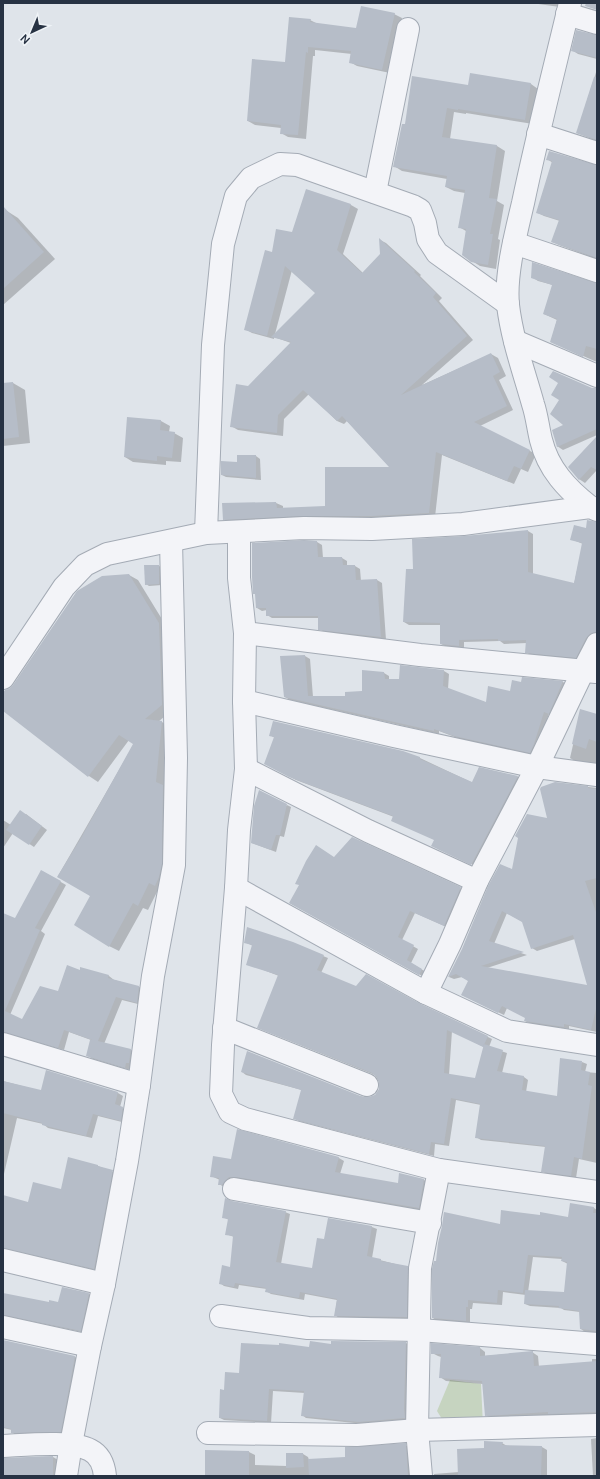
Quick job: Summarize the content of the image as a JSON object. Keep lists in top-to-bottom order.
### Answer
{
  "north": "bottom left"
}
